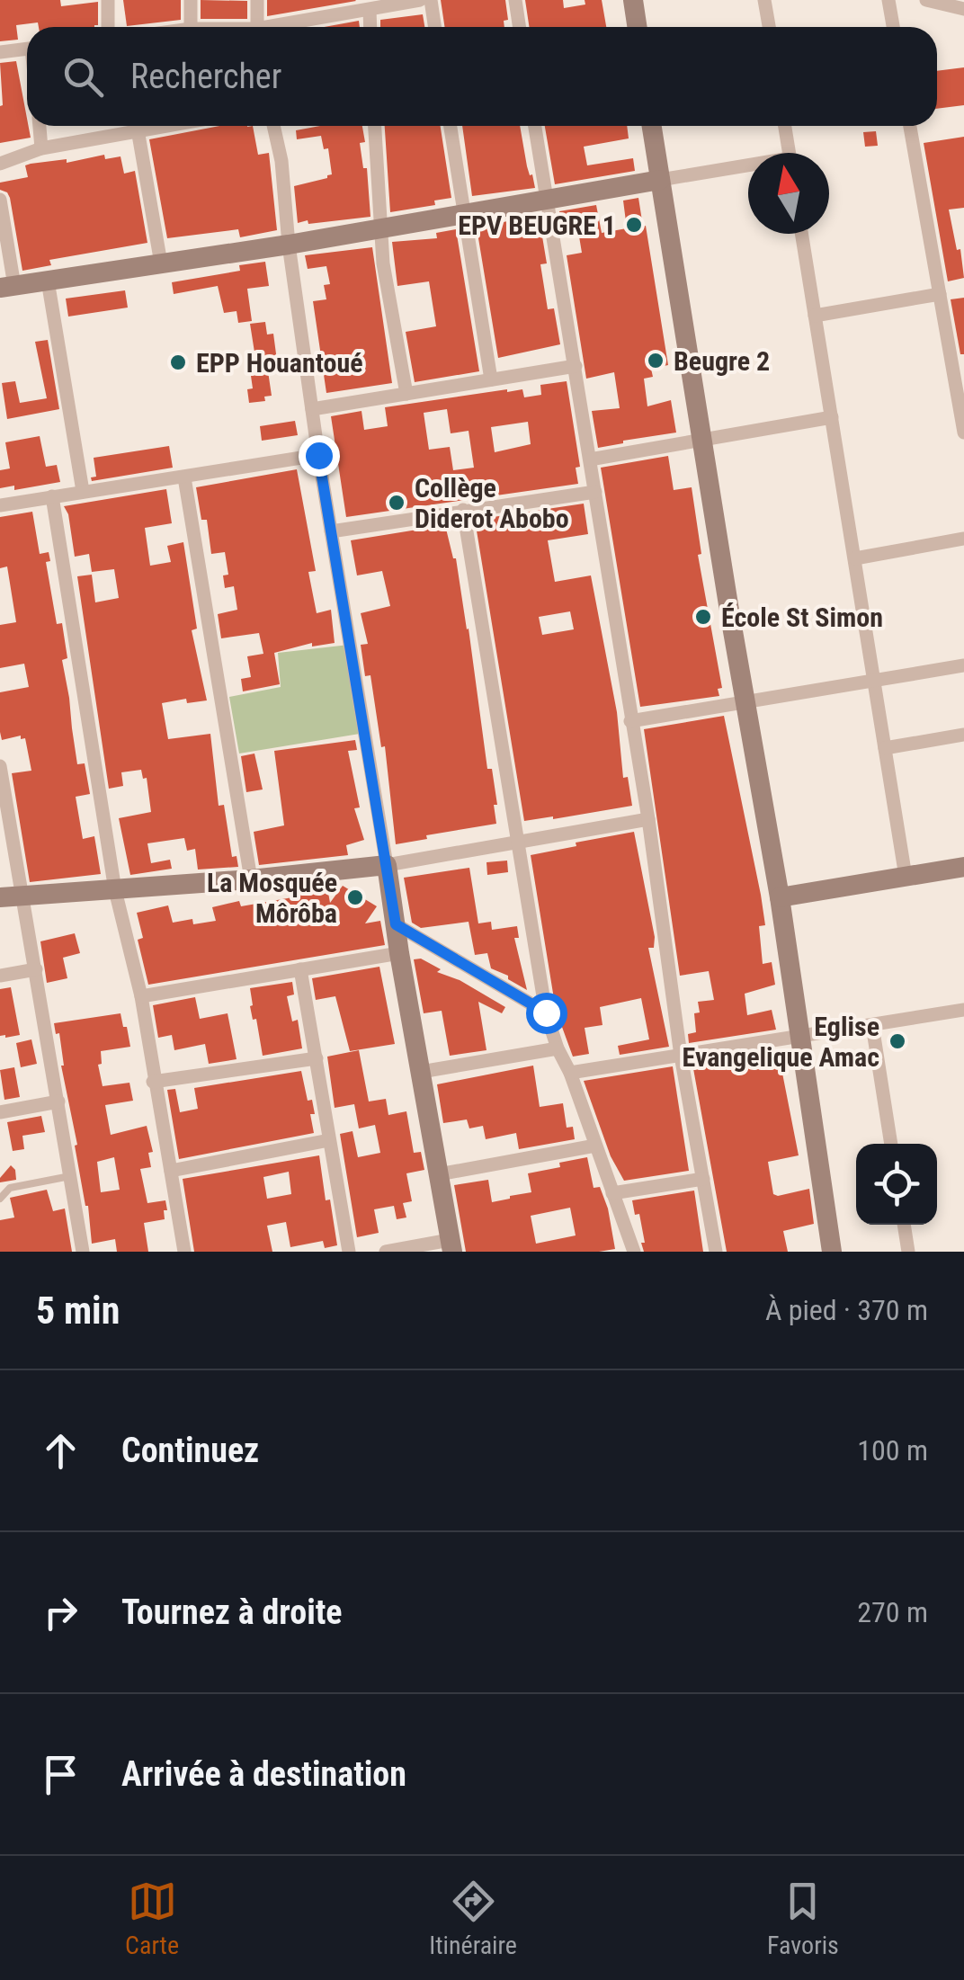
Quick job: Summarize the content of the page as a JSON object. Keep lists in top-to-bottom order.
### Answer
{
  "places": [
    "EPV BEUGRE 1",
    "Beugre 2",
    "EPP Houantoué",
    "Collège Diderot Abobo",
    "École St Simon",
    "La Mosquée Môrôba",
    "Eglise Evangelique Amac"
  ],
  "north": "top",
  "page": {
    "search": "Rechercher",
    "heading": ["5 min", "À pied · 370 m"],
    "list": [
      ["Continuez", "100 m"],
      ["Tournez à droite", "270 m"],
      "Arrivée à destination"
    ],
    "nav": ["Carte", "Itinéraire", "Favoris"]
  }
}
